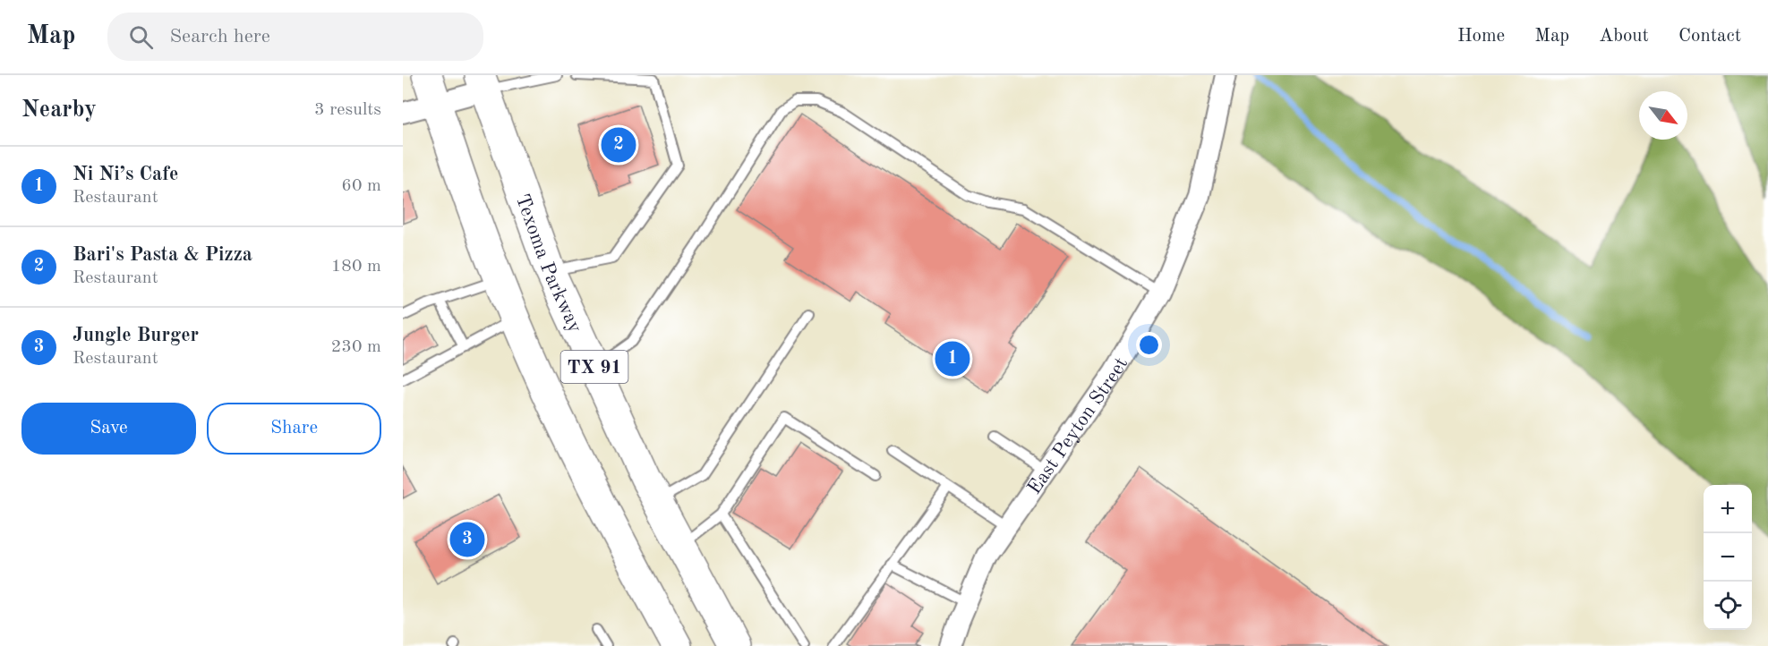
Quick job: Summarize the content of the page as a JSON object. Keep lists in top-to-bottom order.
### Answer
{
  "streets": {
    "main road": ["Texoma Parkway", "TX 91"],
    "street": ["East Peyton Street"]
  },
  "north": "bottom right",
  "page": {
    "header": "Map",
    "search": "Search here",
    "nav": [
      "Home",
      "Map",
      "About",
      "Contact"
    ],
    "heading": ["Nearby", "3 results"],
    "pins": ["2", "1", "3"],
    "list": [
      {
        "mark": "1",
        "name": "Ni Ni’s Cafe",
        "note": "Restaurant",
        "value": "60 m"
      },
      {
        "mark": "2",
        "name": "Bari's Pasta & Pizza",
        "note": "Restaurant",
        "value": "180 m"
      },
      {
        "mark": "3",
        "name": "Jungle Burger",
        "note": "Restaurant",
        "value": "230 m"
      }
    ],
    "buttons": ["Save", "Share"],
    "map_buttons": ["+", "−"]
  }
}
